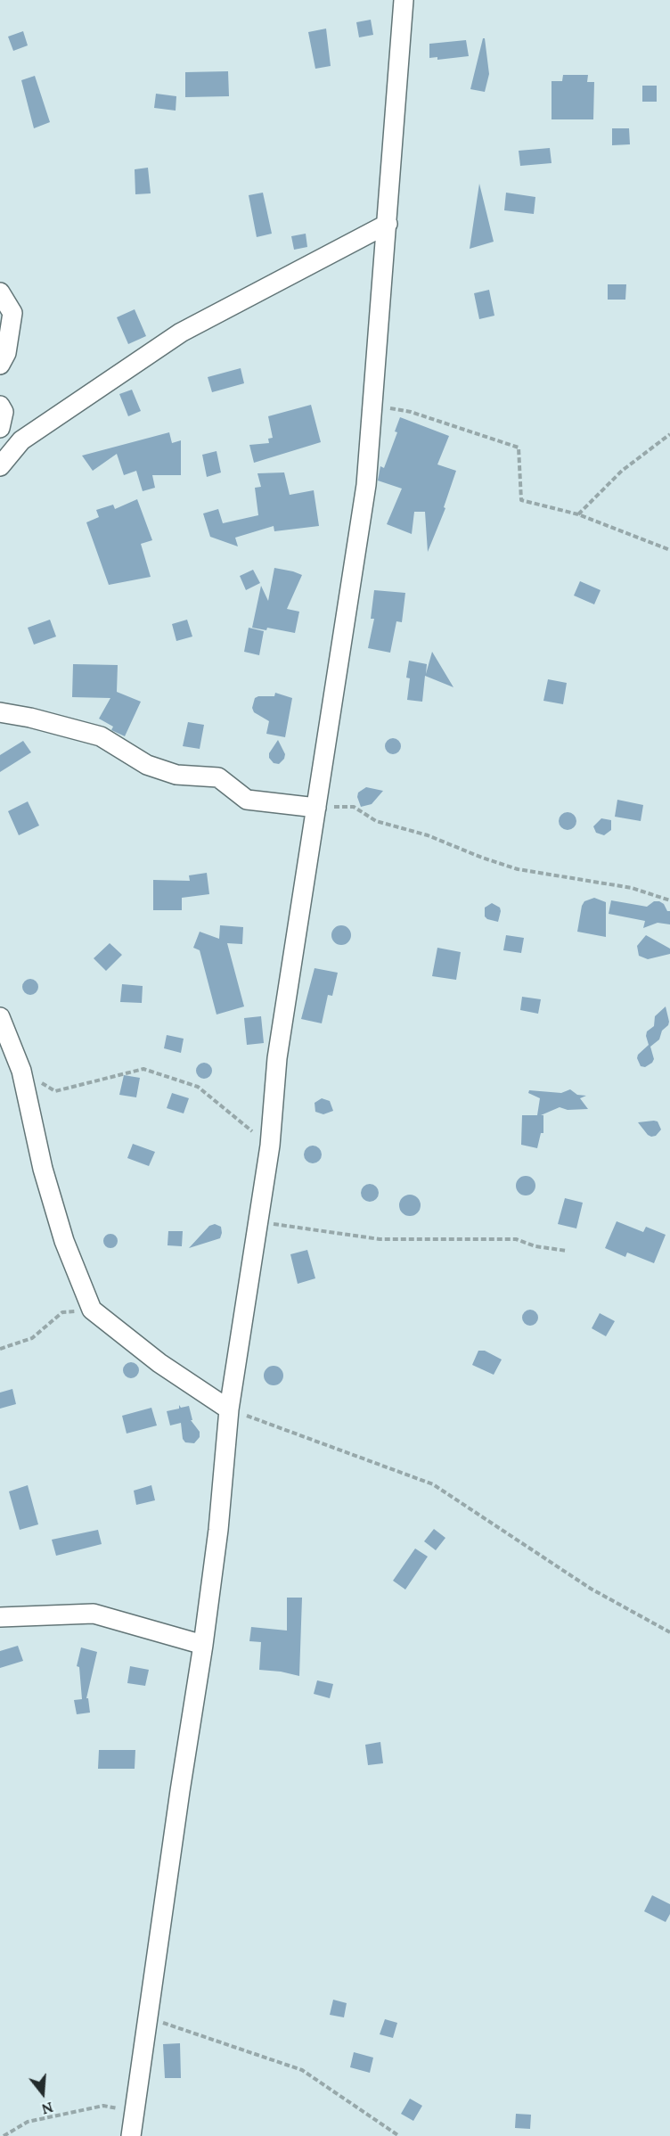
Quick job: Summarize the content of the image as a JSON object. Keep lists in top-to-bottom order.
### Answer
{
  "north": "bottom"
}
